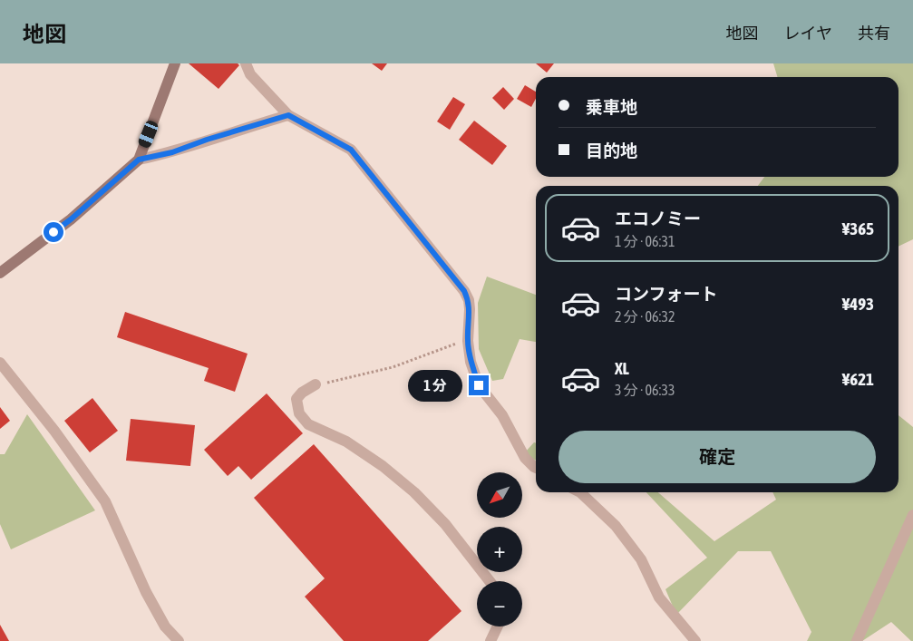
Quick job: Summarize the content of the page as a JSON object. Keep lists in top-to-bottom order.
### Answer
{
  "north": "bottom left",
  "page": {
    "header": "地図",
    "nav": ["地図", "レイヤ", "共有"],
    "banner": ["乗車地", "目的地"],
    "list": [
      {
        "name": "エコノミー",
        "note": "1 分 · 06:31",
        "value": "¥365"
      },
      {
        "name": "コンフォート",
        "note": "2 分 · 06:32",
        "value": "¥493"
      },
      {
        "name": "XL",
        "note": "3 分 · 06:33",
        "value": "¥621"
      }
    ],
    "bubble": "1 分",
    "buttons": "確定",
    "map_buttons": ["+", "−"]
  }
}
